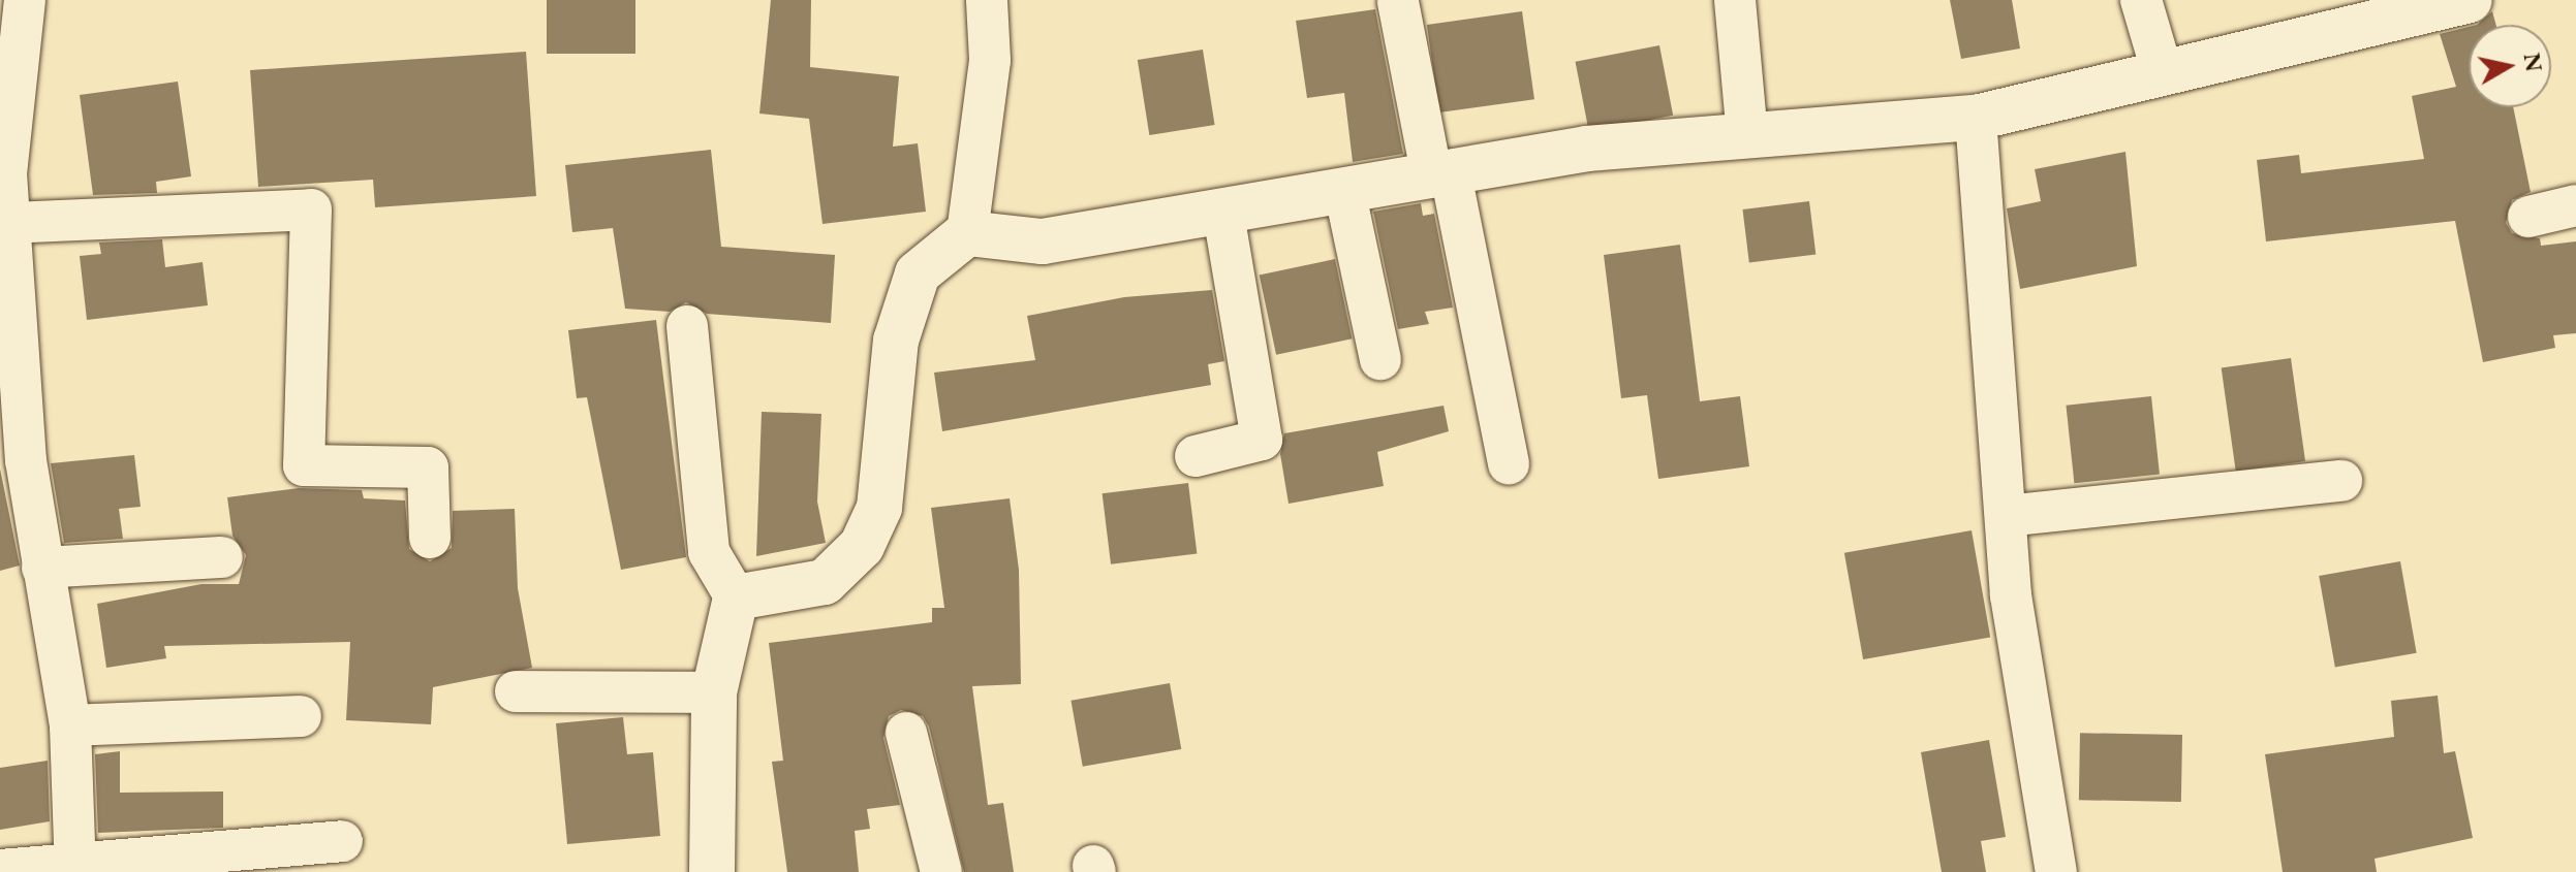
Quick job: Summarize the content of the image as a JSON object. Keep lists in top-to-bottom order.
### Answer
{
  "north": "right"
}
